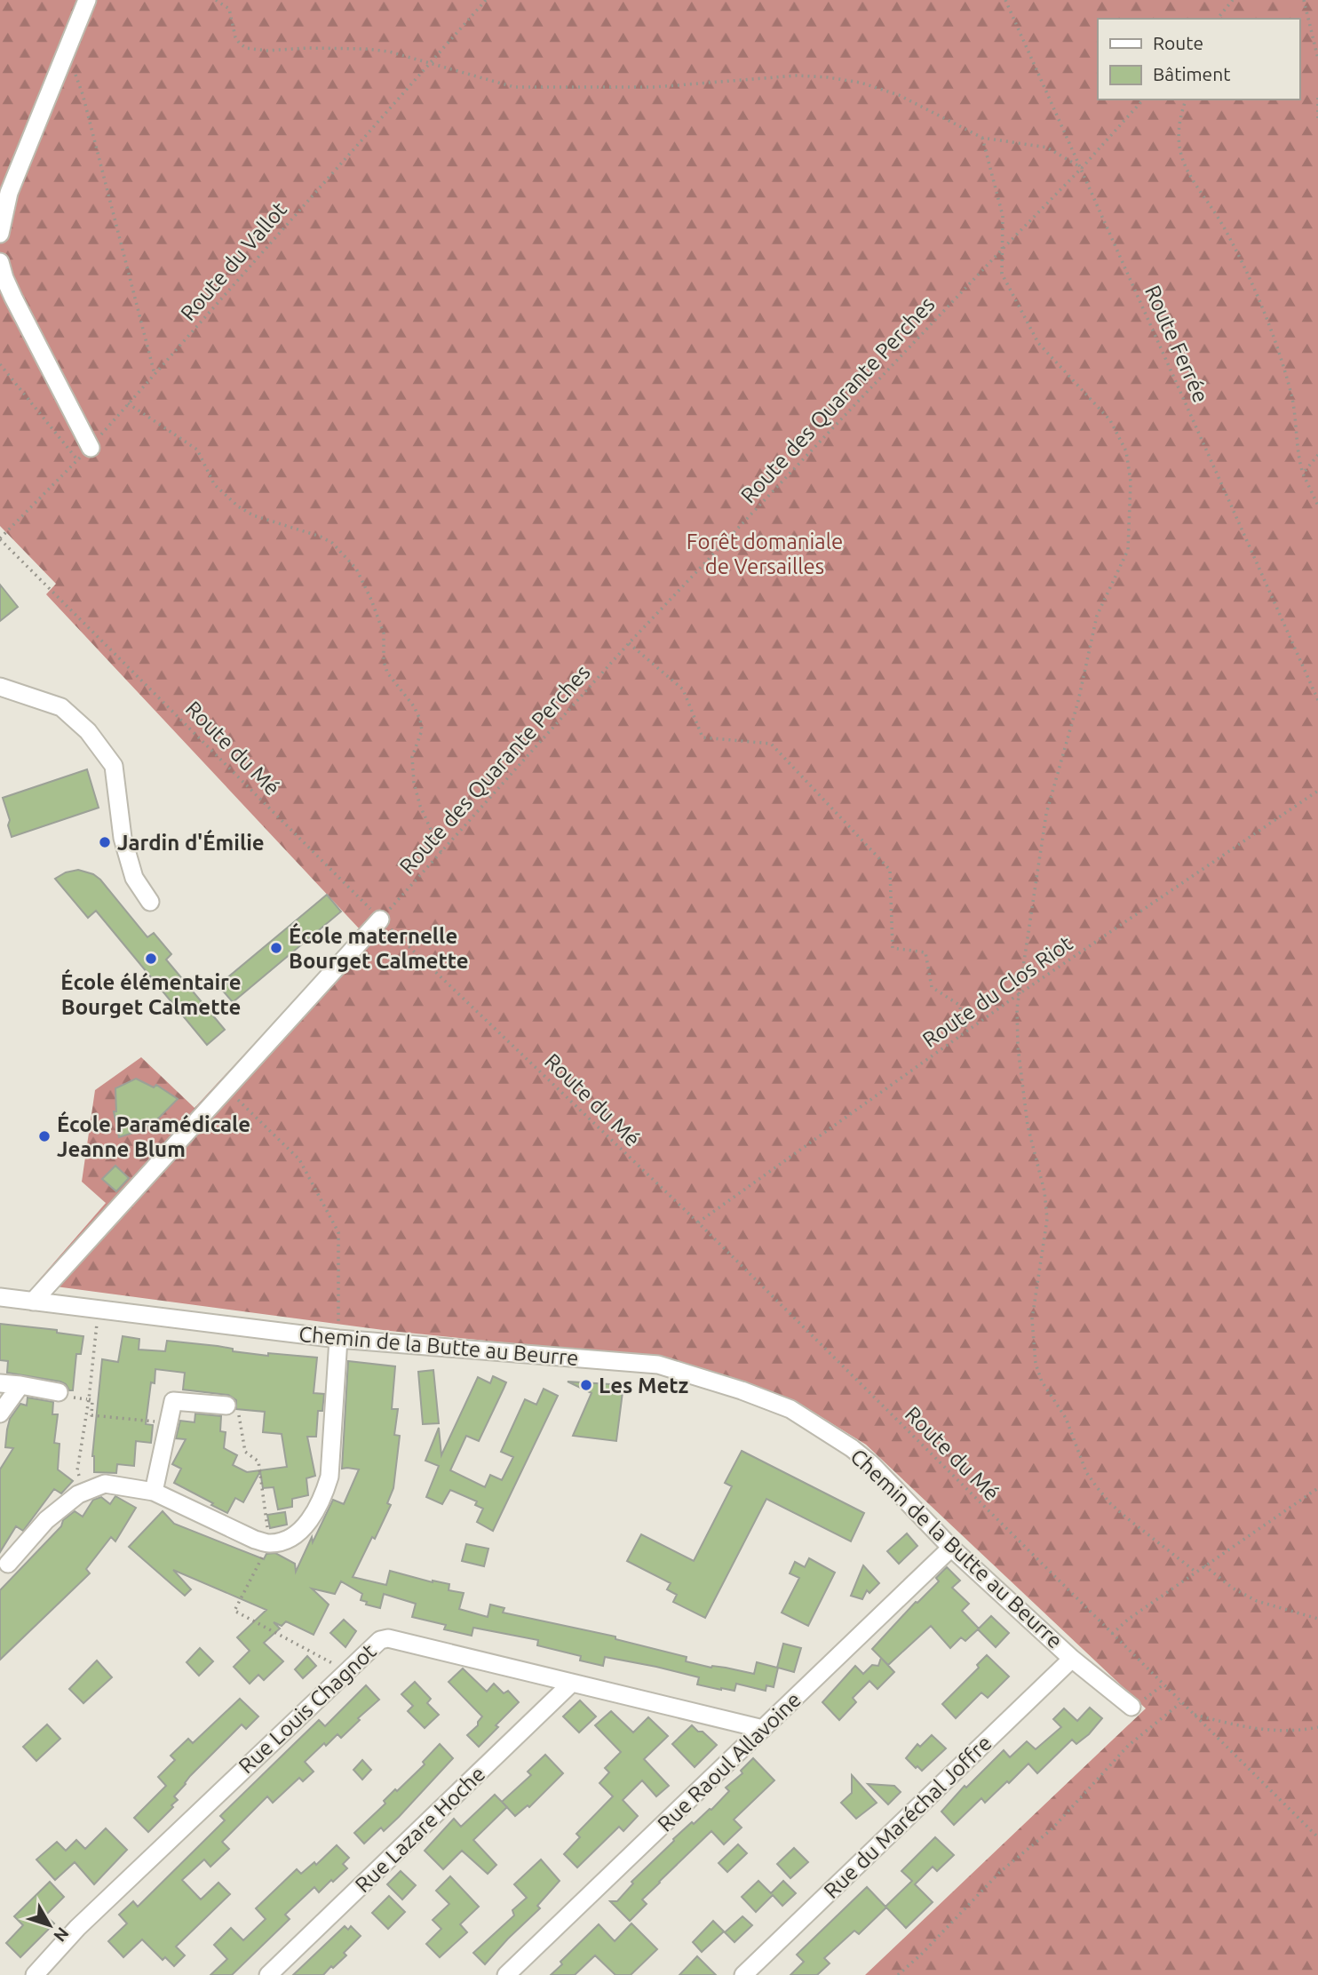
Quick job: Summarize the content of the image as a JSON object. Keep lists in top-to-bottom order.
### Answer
{
  "streets": {
    "street": [
      "Chemin de la Butte au Beurre",
      "Rue Louis Chagnot",
      "Rue Raoul Allavoine",
      "Rue du Maréchal Joffre",
      "Rue Lazare Hoche"
    ],
    "path": [
      "Route du Vallot",
      "Route Ferrée",
      "Route des Quarante Perches",
      "Route du Mé",
      "Route du Clos Riot"
    ]
  },
  "crossings": [
    ["Route du Vallot", "Route du Mé"],
    ["Route Ferrée", "Route des Quarante Perches"],
    ["Route des Quarante Perches", "Route du Mé"],
    ["Route du Mé", "Route du Clos Riot"],
    ["Chemin de la Butte au Beurre", "Rue Raoul Allavoine"],
    ["Chemin de la Butte au Beurre", "Rue du Maréchal Joffre"],
    ["Rue Louis Chagnot", "Rue Raoul Allavoine"],
    ["Rue Louis Chagnot", "Rue Lazare Hoche"]
  ],
  "parks": ["Forêt domaniale de Versailles"],
  "places": [
    "Jardin d'Émilie",
    "École maternelle Bourget Calmette",
    "École élémentaire Bourget Calmette",
    "École Paramédicale Jeanne Blum",
    "Les Metz"
  ],
  "legend": ["Route", "Bâtiment"],
  "north": "bottom right"
}
